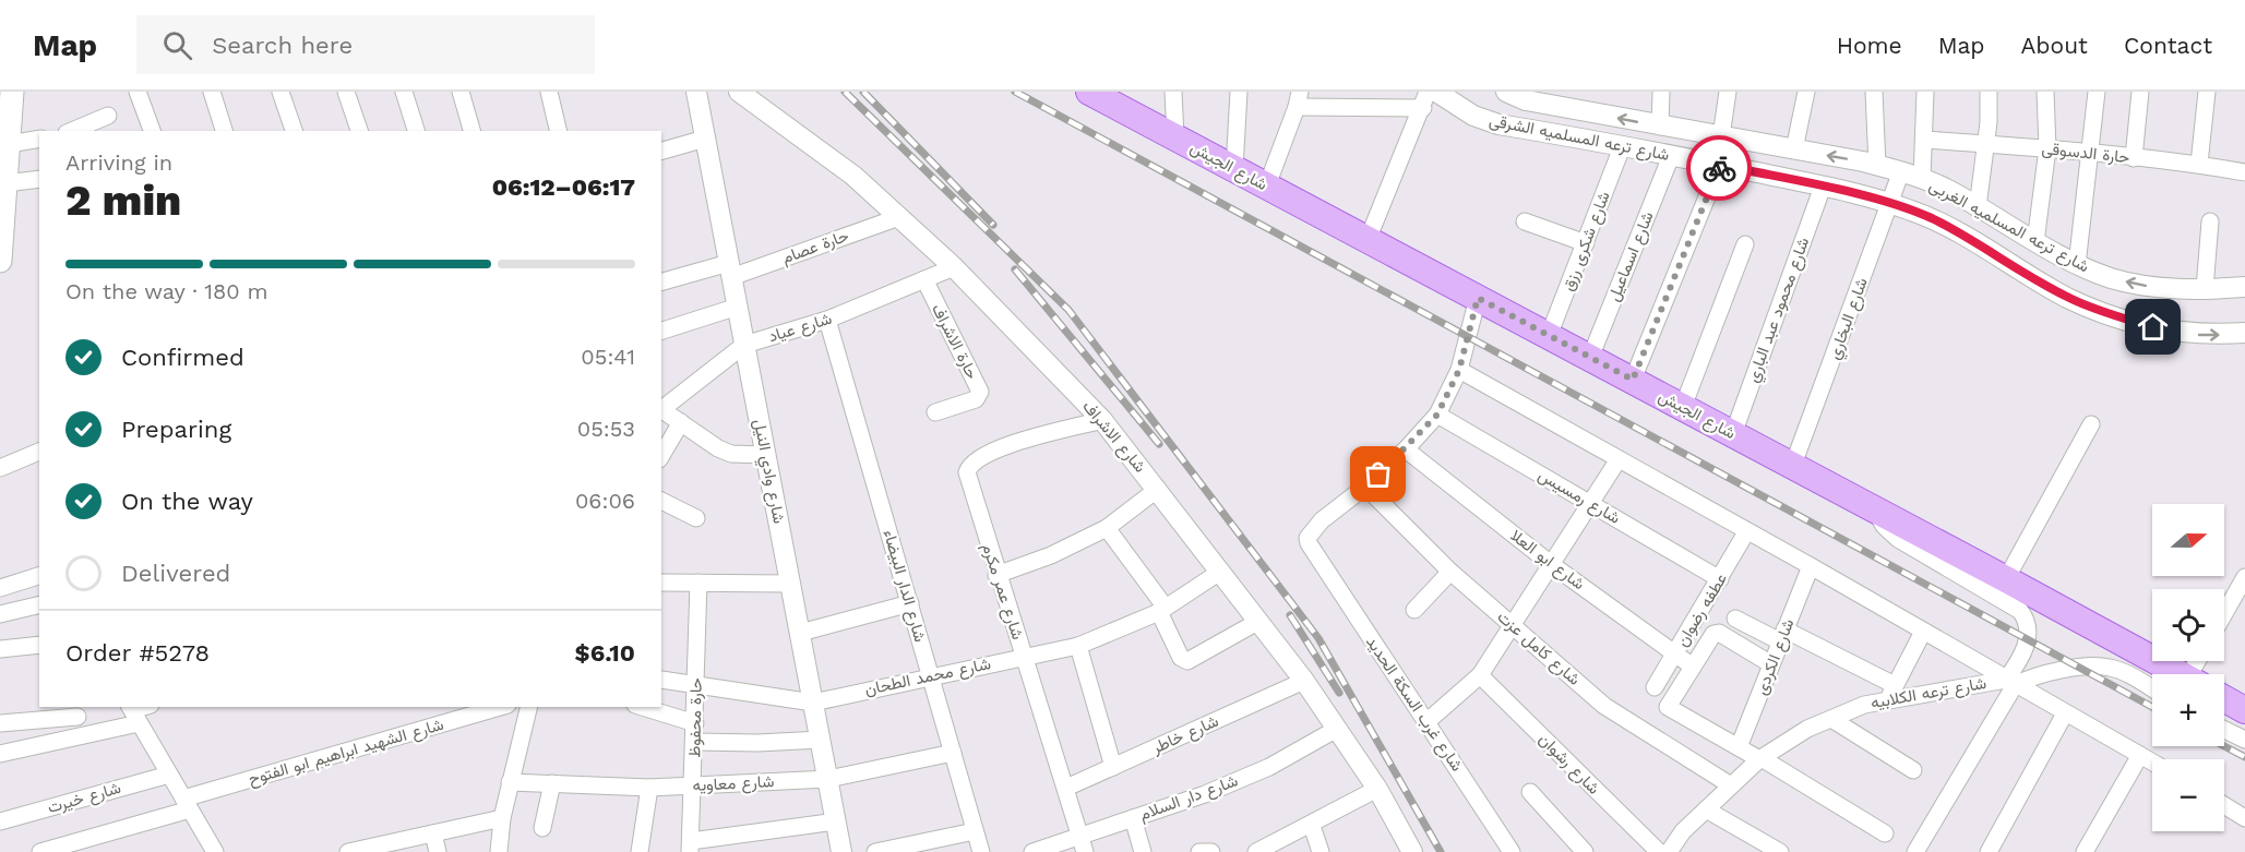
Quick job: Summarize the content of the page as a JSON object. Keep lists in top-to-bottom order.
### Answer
{
  "streets": {
    "main road": ["شارع الجيش"],
    "street": [
      "شارع ترعه المسلميه الشرقى",
      "حارة الدسوقى",
      "شارع ترعه المسلميه الغربى",
      "شارع شكرى رزق",
      "حارة عصام",
      "شارع اسماعيل",
      "شارع محمود عبد الباري",
      "شارع البخاري",
      "شارع عياد",
      "حارة الاشراف",
      "شارع الاشراف",
      "شارع وادي النيل",
      "شارع رمسيس",
      "شارع ابو العلا",
      "شارع الدار البيضاء",
      "شارع عمر مكرم",
      "عطفه رضوان",
      "شارع كامل عزت",
      "شارع الكردى",
      "شارع محمد الطحان",
      "شارع ترعه الكلابيه",
      "شارع غرب السكة الحديد",
      "حارة محفوظ",
      "شارع خاطر",
      "شارع الشهيد ابراهيم ابو الفتوح",
      "شارع رشوان",
      "شارع معاويه",
      "شارع خيرت",
      "شارع دار السلام"
    ]
  },
  "crossings": [
    ["شارع ترعه المسلميه الشرقى", "شارع شكرى رزق"],
    ["شارع ترعه المسلميه الشرقى", "شارع اسماعيل"],
    ["شارع ترعه المسلميه الشرقى", "شارع محمود عبد الباري"],
    ["شارع ترعه المسلميه الشرقى", "شارع البخاري"],
    ["شارع الجيش", "شارع شكرى رزق"],
    ["شارع الجيش", "شارع اسماعيل"],
    ["شارع الجيش", "شارع محمود عبد الباري"],
    ["شارع الجيش", "شارع البخاري"],
    ["شارع ترعه المسلميه الغربى", "شارع البخاري"],
    ["حارة عصام", "شارع الاشراف"],
    ["حارة عصام", "شارع وادي النيل"],
    ["شارع عياد", "حارة الاشراف"],
    ["شارع عياد", "شارع الاشراف"],
    ["شارع عياد", "شارع وادي النيل"],
    ["شارع عياد", "شارع الدار البيضاء"],
    ["شارع الاشراف", "شارع عمر مكرم"],
    ["شارع الاشراف", "شارع محمد الطحان"],
    ["شارع الاشراف", "شارع خاطر"],
    ["شارع الاشراف", "شارع دار السلام"],
    ["شارع وادي النيل", "شارع محمد الطحان"],
    ["شارع وادي النيل", "شارع معاويه"],
    ["شارع رمسيس", "عطفه رضوان"],
    ["شارع ابو العلا", "عطفه رضوان"],
    ["شارع الدار البيضاء", "شارع محمد الطحان"],
    ["شارع الدار البيضاء", "شارع معاويه"],
    ["شارع عمر مكرم", "شارع محمد الطحان"],
    ["شارع عمر مكرم", "شارع خاطر"],
    ["شارع عمر مكرم", "شارع دار السلام"],
    ["شارع كامل عزت", "شارع ترعه الكلابيه"],
    ["شارع كامل عزت", "شارع غرب السكة الحديد"],
    ["حارة محفوظ", "شارع معاويه"]
  ],
  "one_way": ["شارع ترعه المسلميه الشرقى", "شارع ترعه المسلميه الغربى"],
  "north": "right",
  "page": {
    "header": "Map",
    "search": "Search here",
    "nav": [
      "Home",
      "Map",
      "About",
      "Contact"
    ],
    "heading": ["2 min", "Arriving in", "06:12–06:17"],
    "panel": ["Order #5278", "$6.10"],
    "bar": "On the way · 180 m",
    "list": [
      ["Confirmed", "05:41"],
      ["Preparing", "05:53"],
      ["On the way", "06:06"],
      "Delivered"
    ],
    "map_buttons": ["+", "−"]
  }
}
